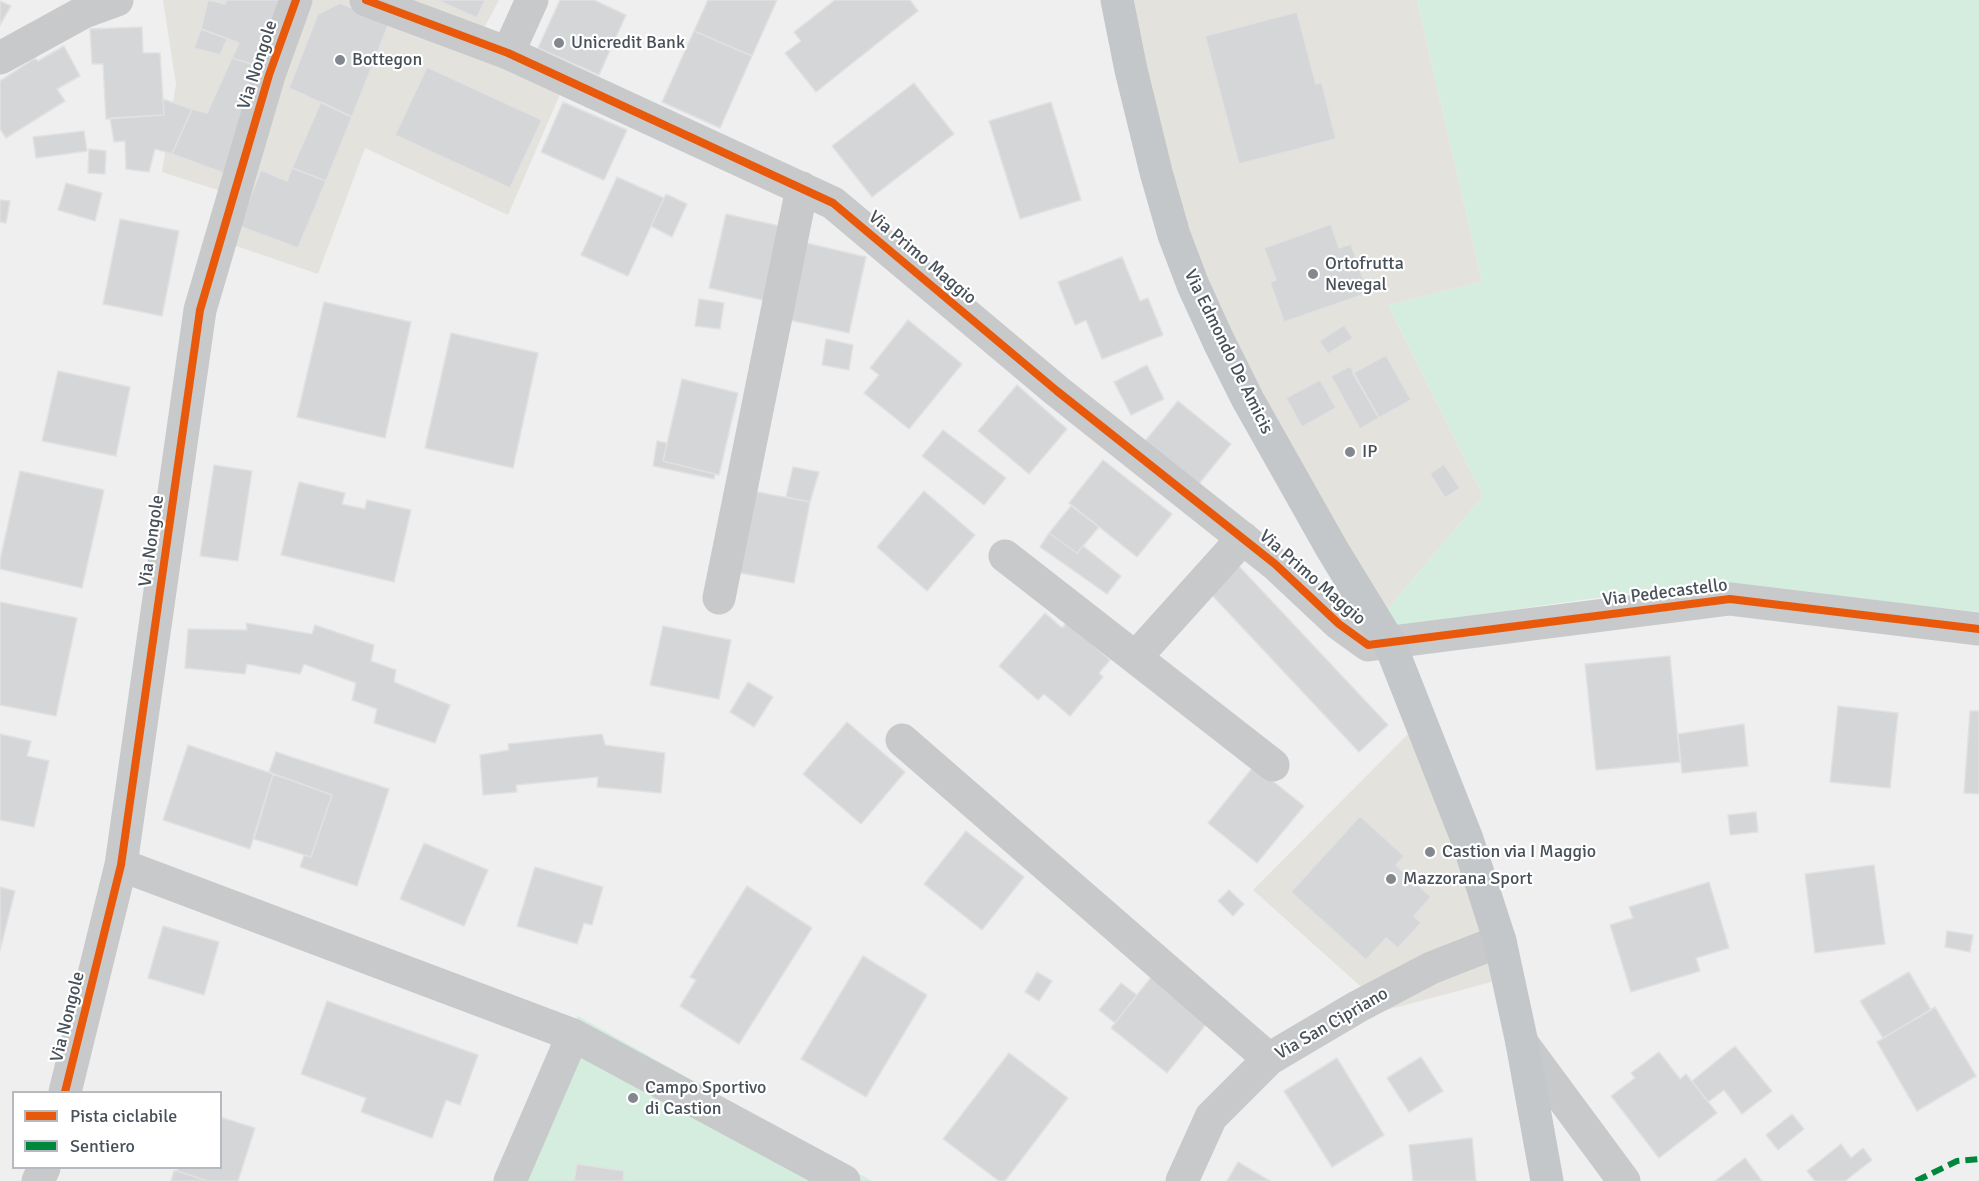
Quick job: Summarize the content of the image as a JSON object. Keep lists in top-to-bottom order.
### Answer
{
  "streets": {
    "main road": ["Via Edmondo De Amicis"],
    "street": [
      "Via Nongole",
      "Via Primo Maggio",
      "Via Pedecastello",
      "Via San Cipriano"
    ]
  },
  "crossings": [
    ["Via Primo Maggio", "Via Edmondo De Amicis"],
    ["Via Primo Maggio", "Via Pedecastello"],
    ["Via Edmondo De Amicis", "Via Pedecastello"]
  ],
  "places": [
    "Unicredit Bank",
    "Bottegon",
    "Ortofrutta Nevegal",
    "IP",
    "Castion via I Maggio",
    "Mazzorana Sport",
    "Campo Sportivo di Castion"
  ],
  "legend": ["Pista ciclabile", "Sentiero"]
}
